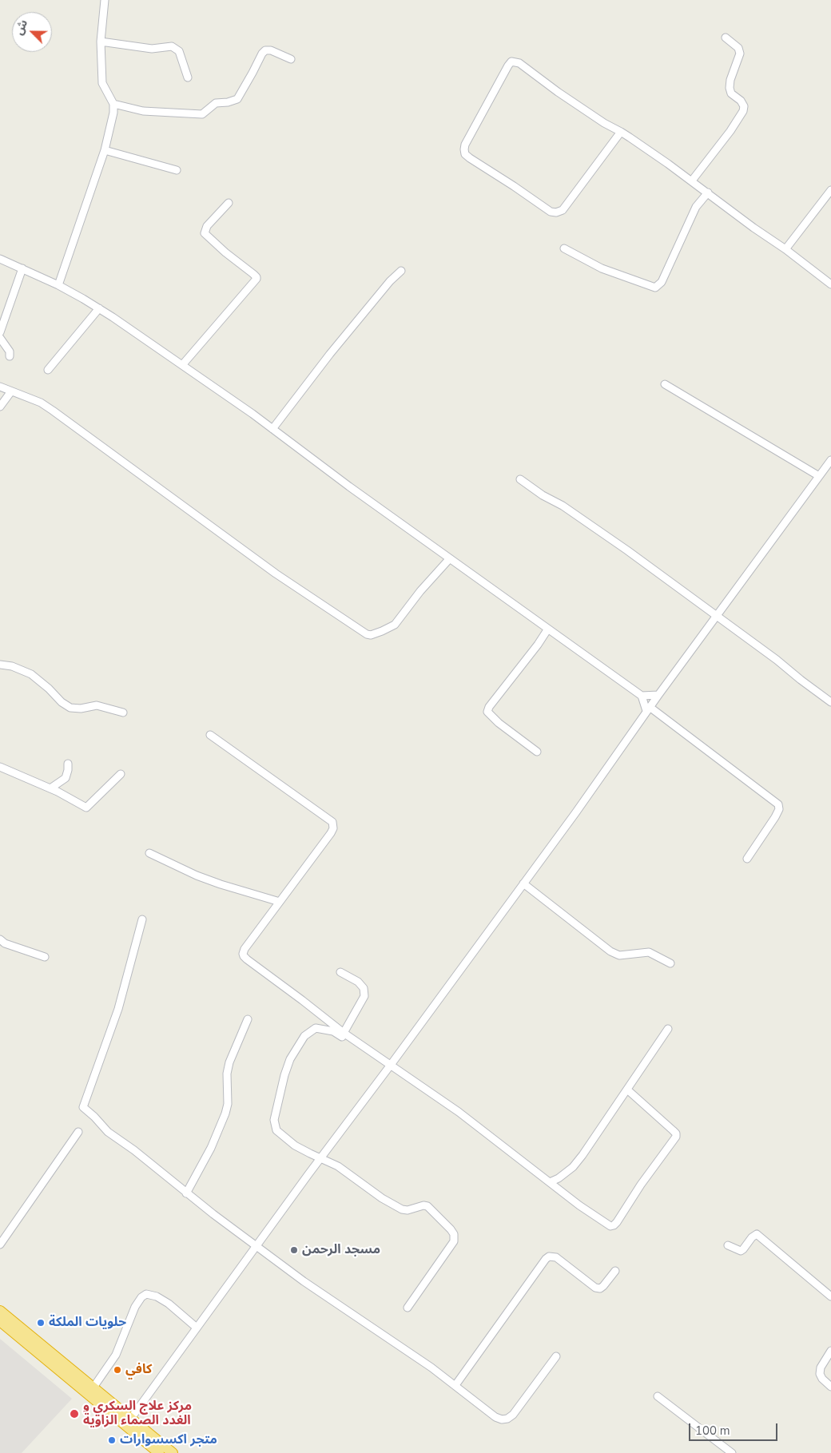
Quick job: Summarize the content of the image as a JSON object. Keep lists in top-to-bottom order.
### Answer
{
  "places": [
    "مسجد الرحمن",
    "حلويات الملكة",
    "كافي",
    "مركز علاج السكري و الغدد الصماء الزاوية",
    "متجر اكسسوارات"
  ],
  "scale_bar": "100 m",
  "north": "top left"
}
